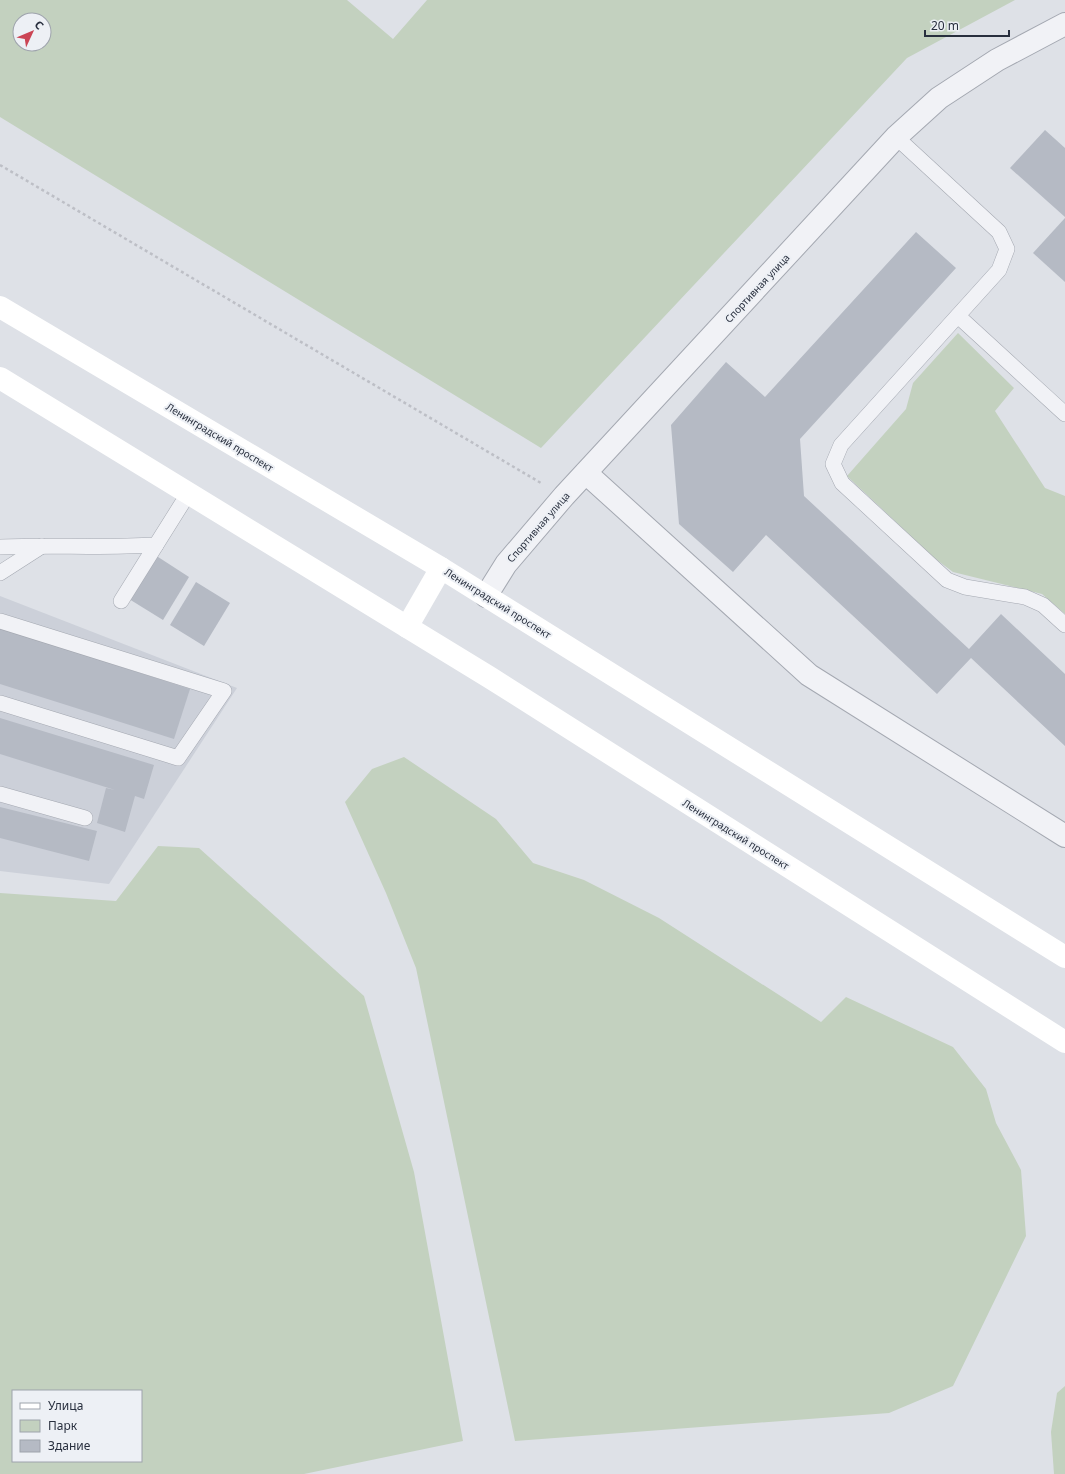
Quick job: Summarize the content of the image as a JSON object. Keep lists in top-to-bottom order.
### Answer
{
  "streets": {
    "main road": ["Ленинградский проспект"],
    "street": ["Спортивная улица"]
  },
  "crossings": [
    ["Спортивная улица", "Ленинградский проспект"]
  ],
  "legend": ["Улица", "Парк", "Здание"],
  "scale_bar": "20 m",
  "north": "top right"
}
